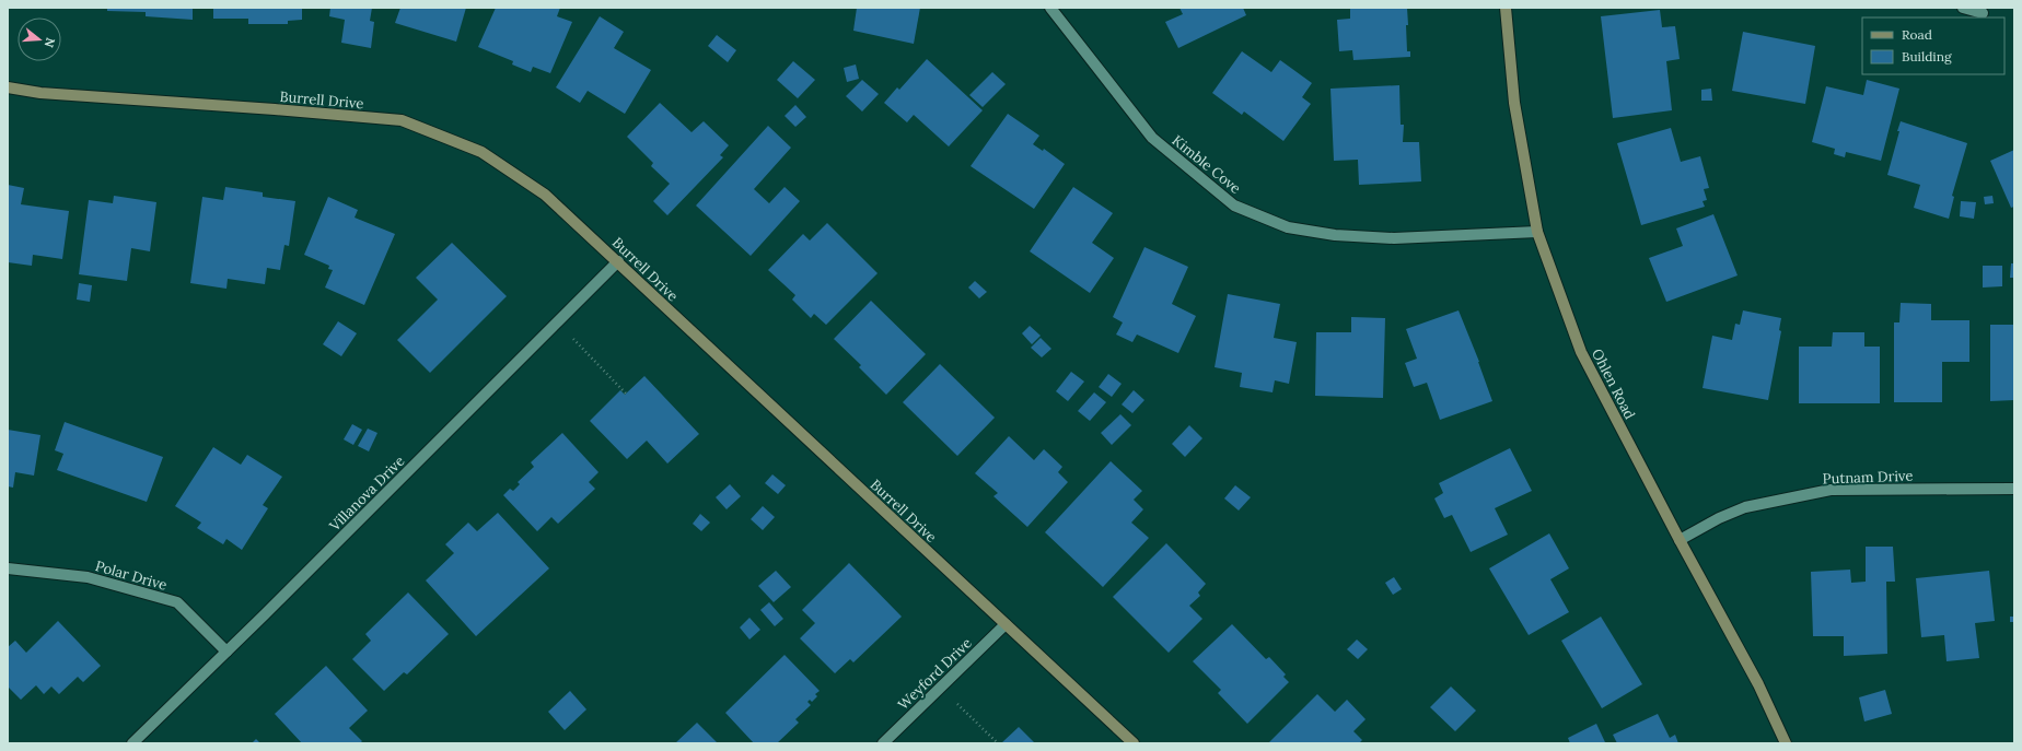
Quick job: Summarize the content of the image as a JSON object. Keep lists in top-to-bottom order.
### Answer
{
  "streets": {
    "street": [
      "Burrell Drive",
      "Kimble Cove",
      "Ohlen Road",
      "Putnam Drive",
      "Villanova Drive",
      "Polar Drive",
      "Weyford Drive"
    ]
  },
  "crossings": [
    ["Burrell Drive", "Villanova Drive"],
    ["Burrell Drive", "Weyford Drive"],
    ["Kimble Cove", "Ohlen Road"],
    ["Ohlen Road", "Putnam Drive"],
    ["Villanova Drive", "Polar Drive"]
  ],
  "legend": ["Road", "Building"],
  "north": "right"
}
